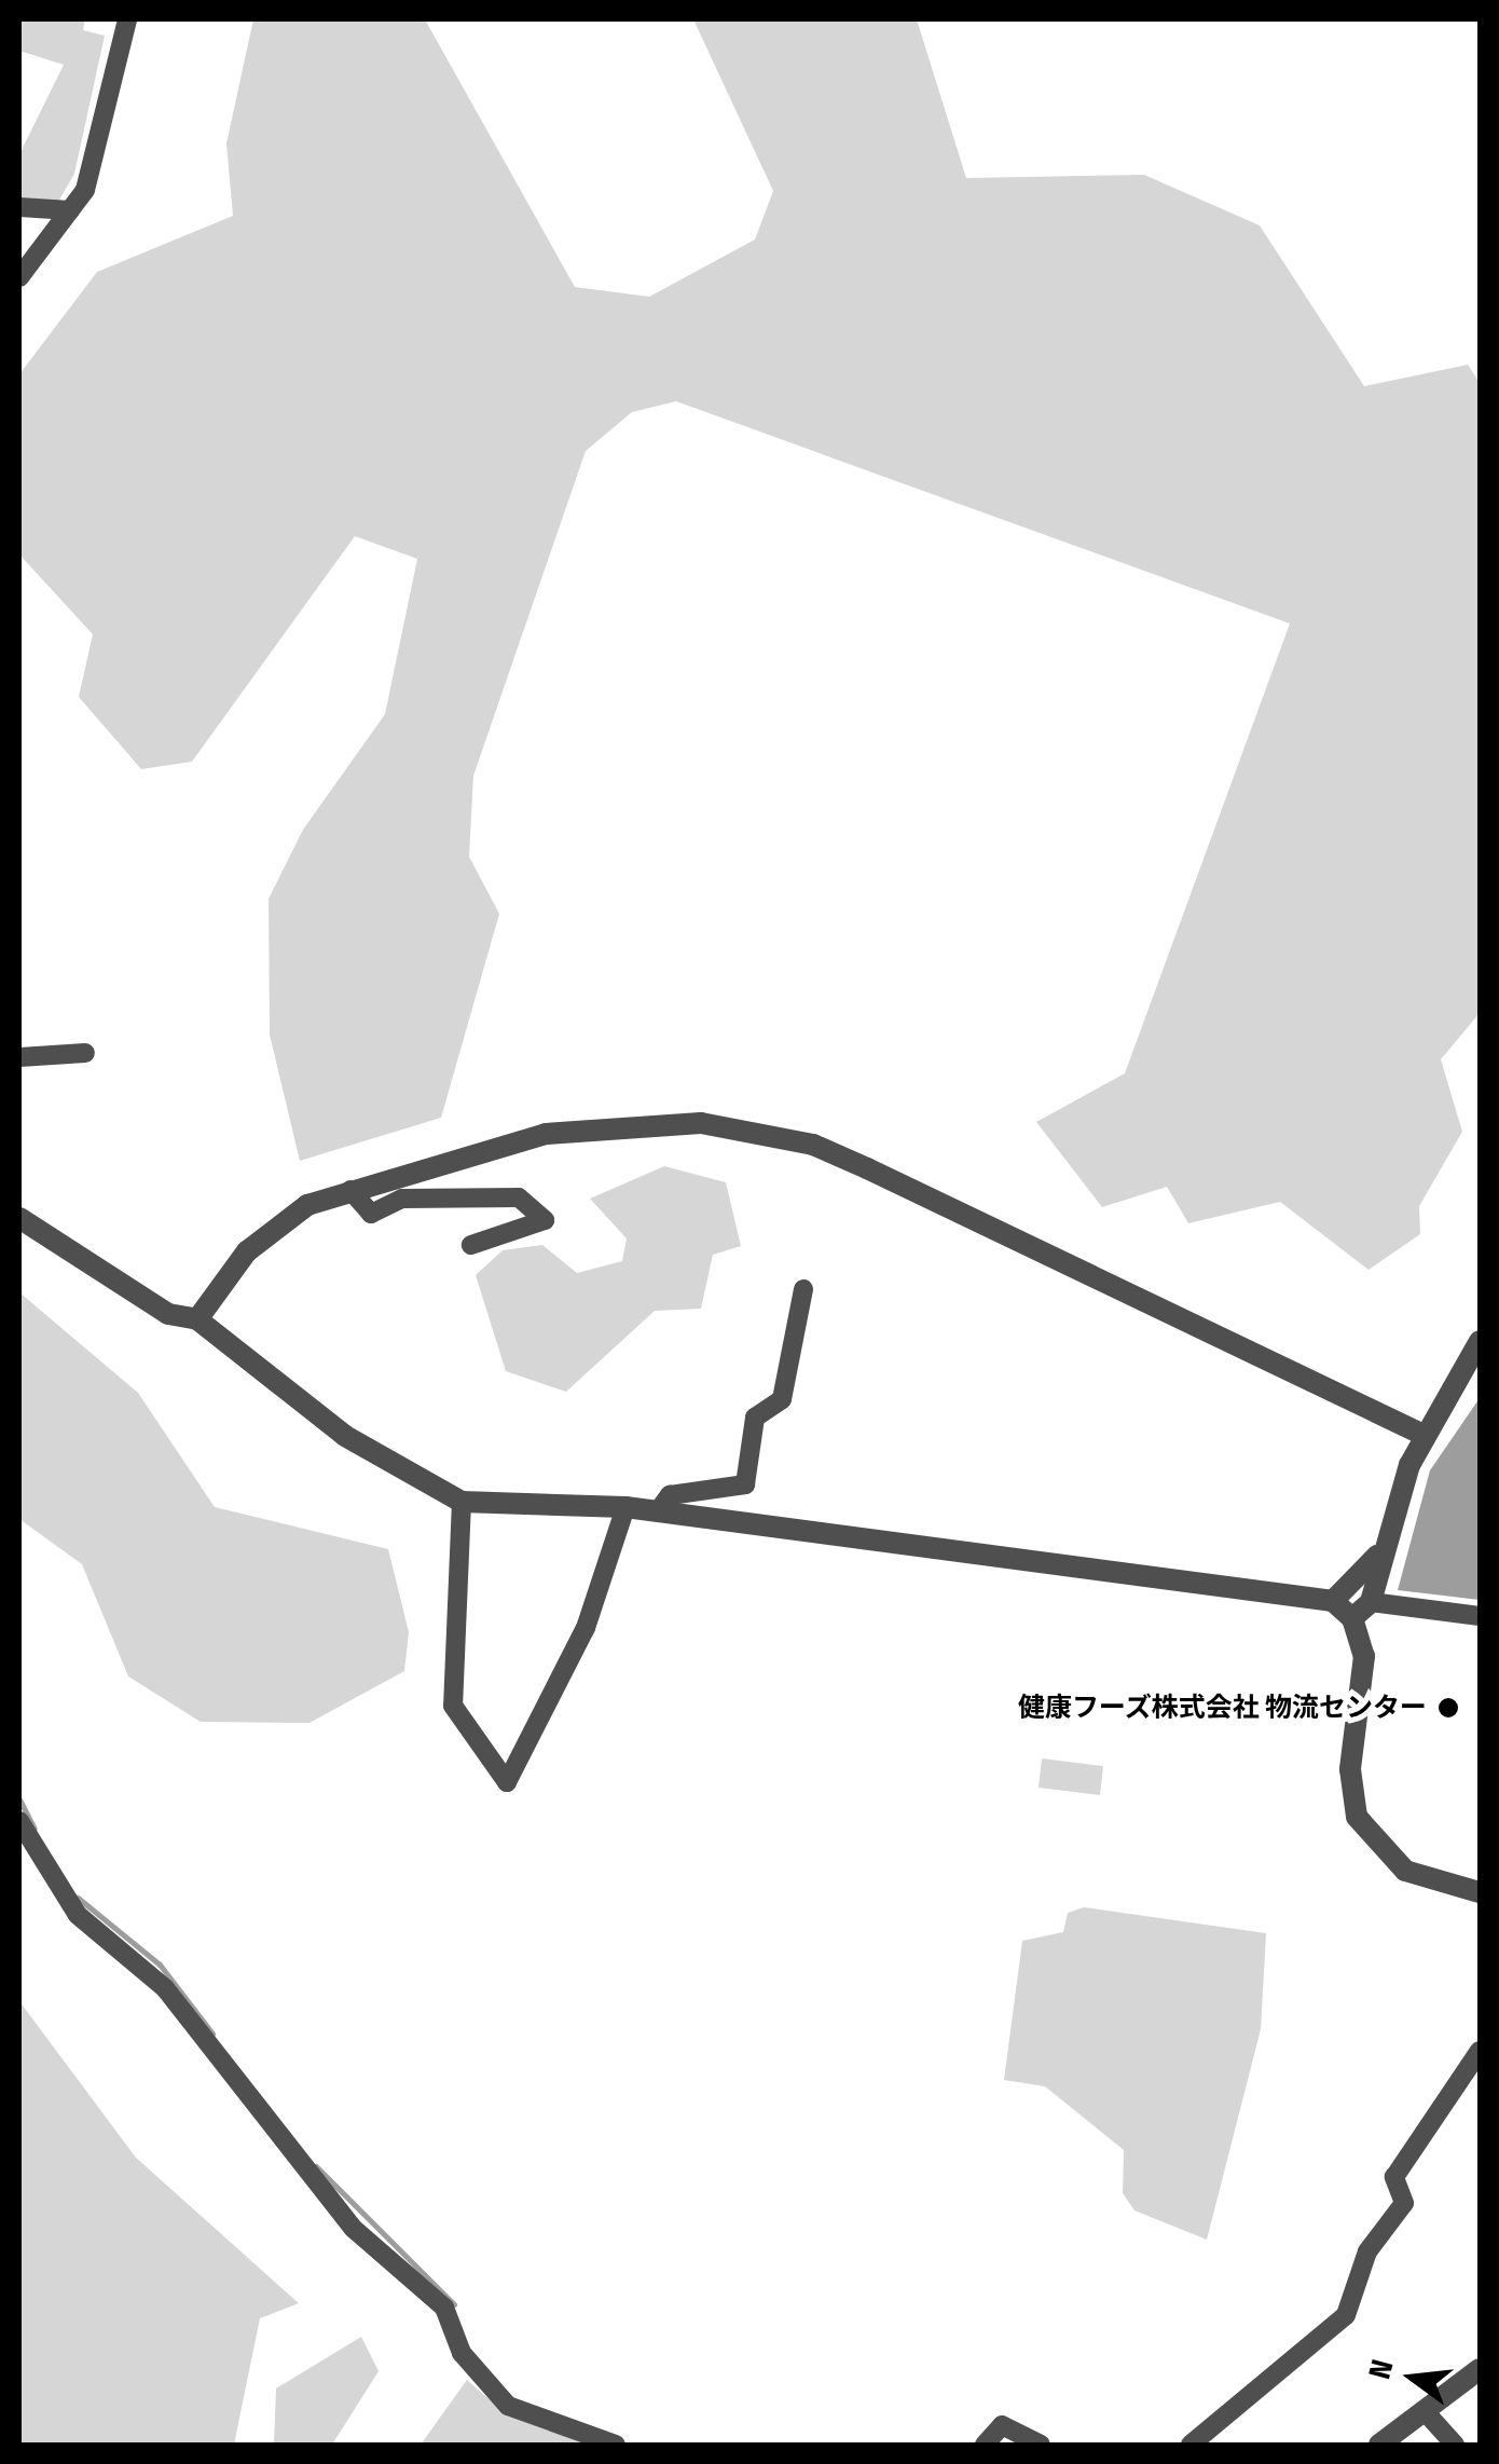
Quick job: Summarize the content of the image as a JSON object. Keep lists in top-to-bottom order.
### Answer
{
  "places": ["健康フーズ株式会社 物流センター"],
  "north": "left"
}
